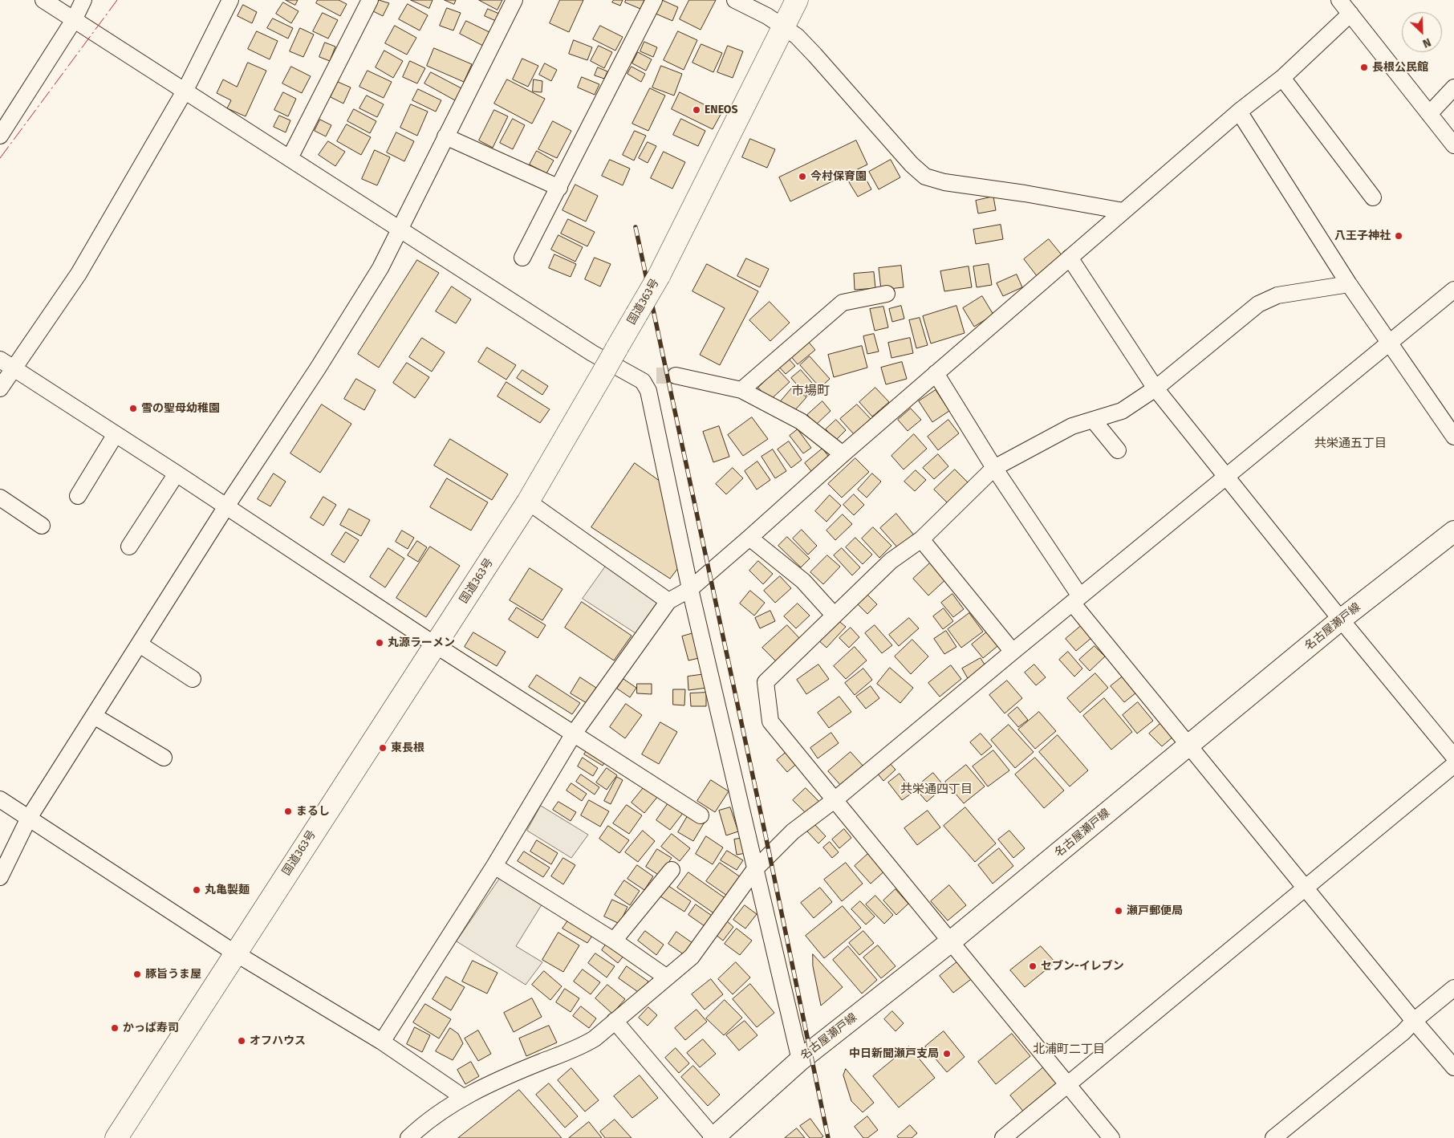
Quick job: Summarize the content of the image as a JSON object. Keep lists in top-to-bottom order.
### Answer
{
  "streets": {
    "highway": ["国道363号"],
    "main road": ["名古屋瀬戸線"]
  },
  "districts": [
    "市場町",
    "共栄通五丁目",
    "共栄通四丁目",
    "北浦町二丁目"
  ],
  "places": [
    "長根公民館",
    "ENEOS",
    "今村保育園",
    "八王子神社",
    "雪の聖母幼稚園",
    "丸源ラーメン",
    "東長根",
    "まるし",
    "丸亀製麺",
    "瀬戸郵便局",
    "セブン-イレブン",
    "豚旨うま屋",
    "かっぱ寿司",
    "オフハウス",
    "中日新聞瀬戸支局"
  ],
  "north": "bottom right"
}
